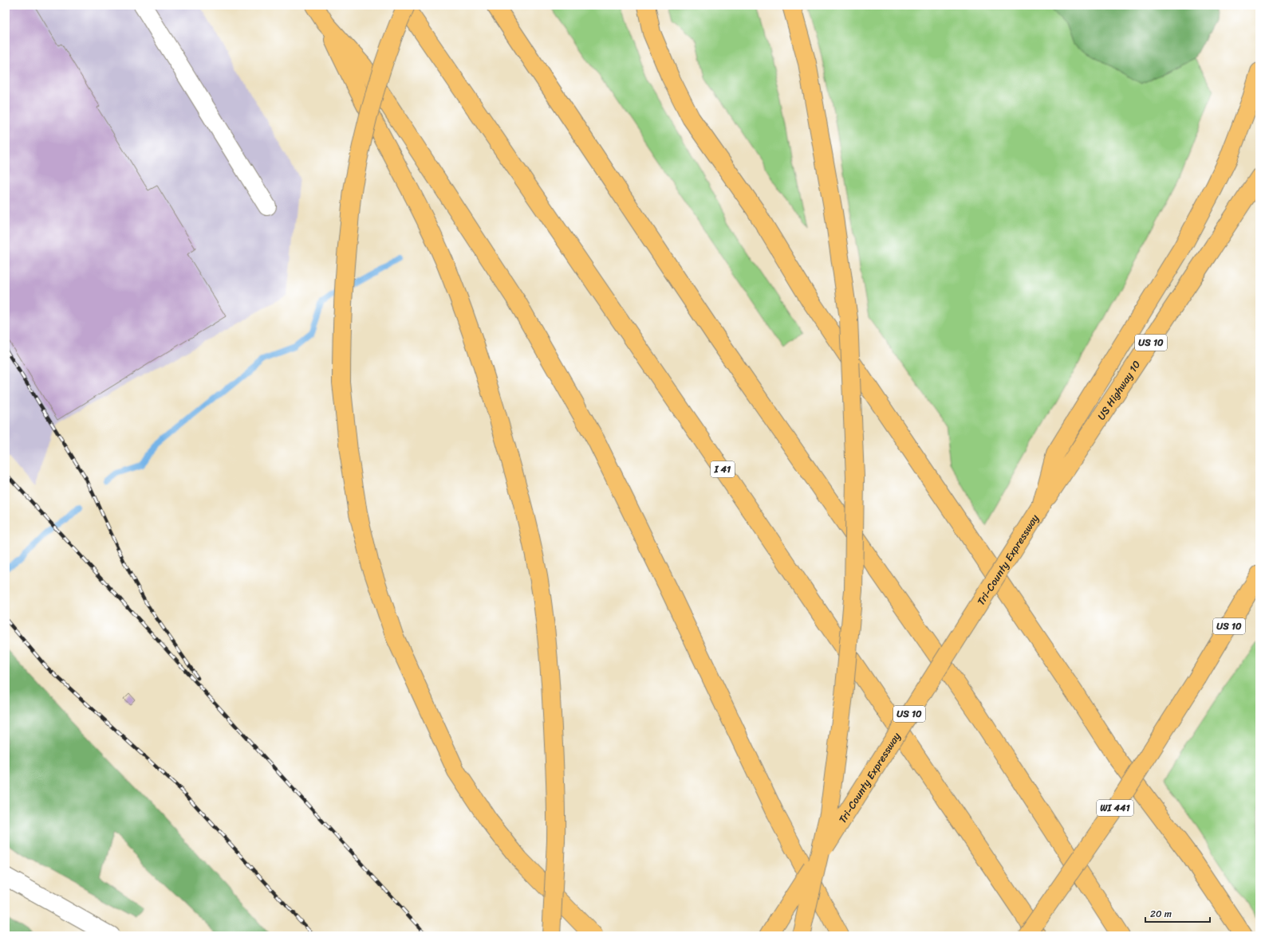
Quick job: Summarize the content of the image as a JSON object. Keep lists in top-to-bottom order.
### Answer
{
  "streets": {
    "highway": [
      "US 10",
      "US Highway 10",
      "I 41",
      "Tri-County Expressway",
      "WI 441"
    ]
  },
  "crossings": [
    ["US 10", "WI 441"],
    ["US Highway 10", "Tri-County Expressway"]
  ],
  "scale_bar": "20 m"
}
